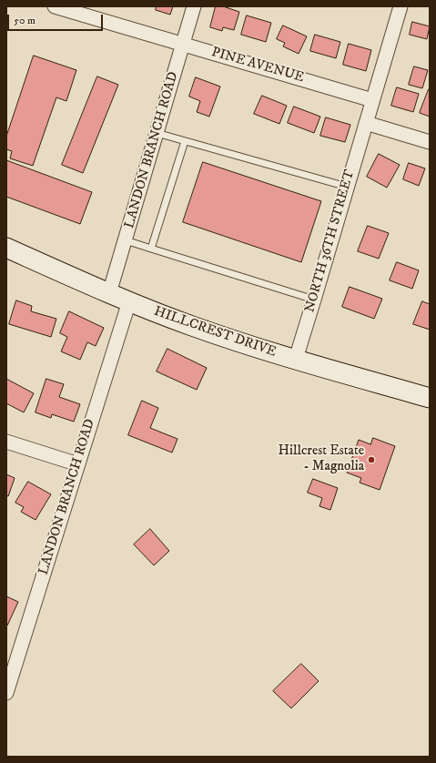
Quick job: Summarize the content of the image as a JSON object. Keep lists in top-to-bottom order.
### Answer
{
  "streets": {
    "main road": ["HILLCREST DRIVE"],
    "street": ["PINE AVENUE", "LANDON BRANCH ROAD", "NORTH 36TH STREET"]
  },
  "crossings": [
    ["PINE AVENUE", "LANDON BRANCH ROAD"],
    ["LANDON BRANCH ROAD", "HILLCREST DRIVE"],
    ["NORTH 36TH STREET", "HILLCREST DRIVE"]
  ],
  "places": ["Hillcrest Estate - Magnolia"],
  "scale_bar": "50 m"
}
